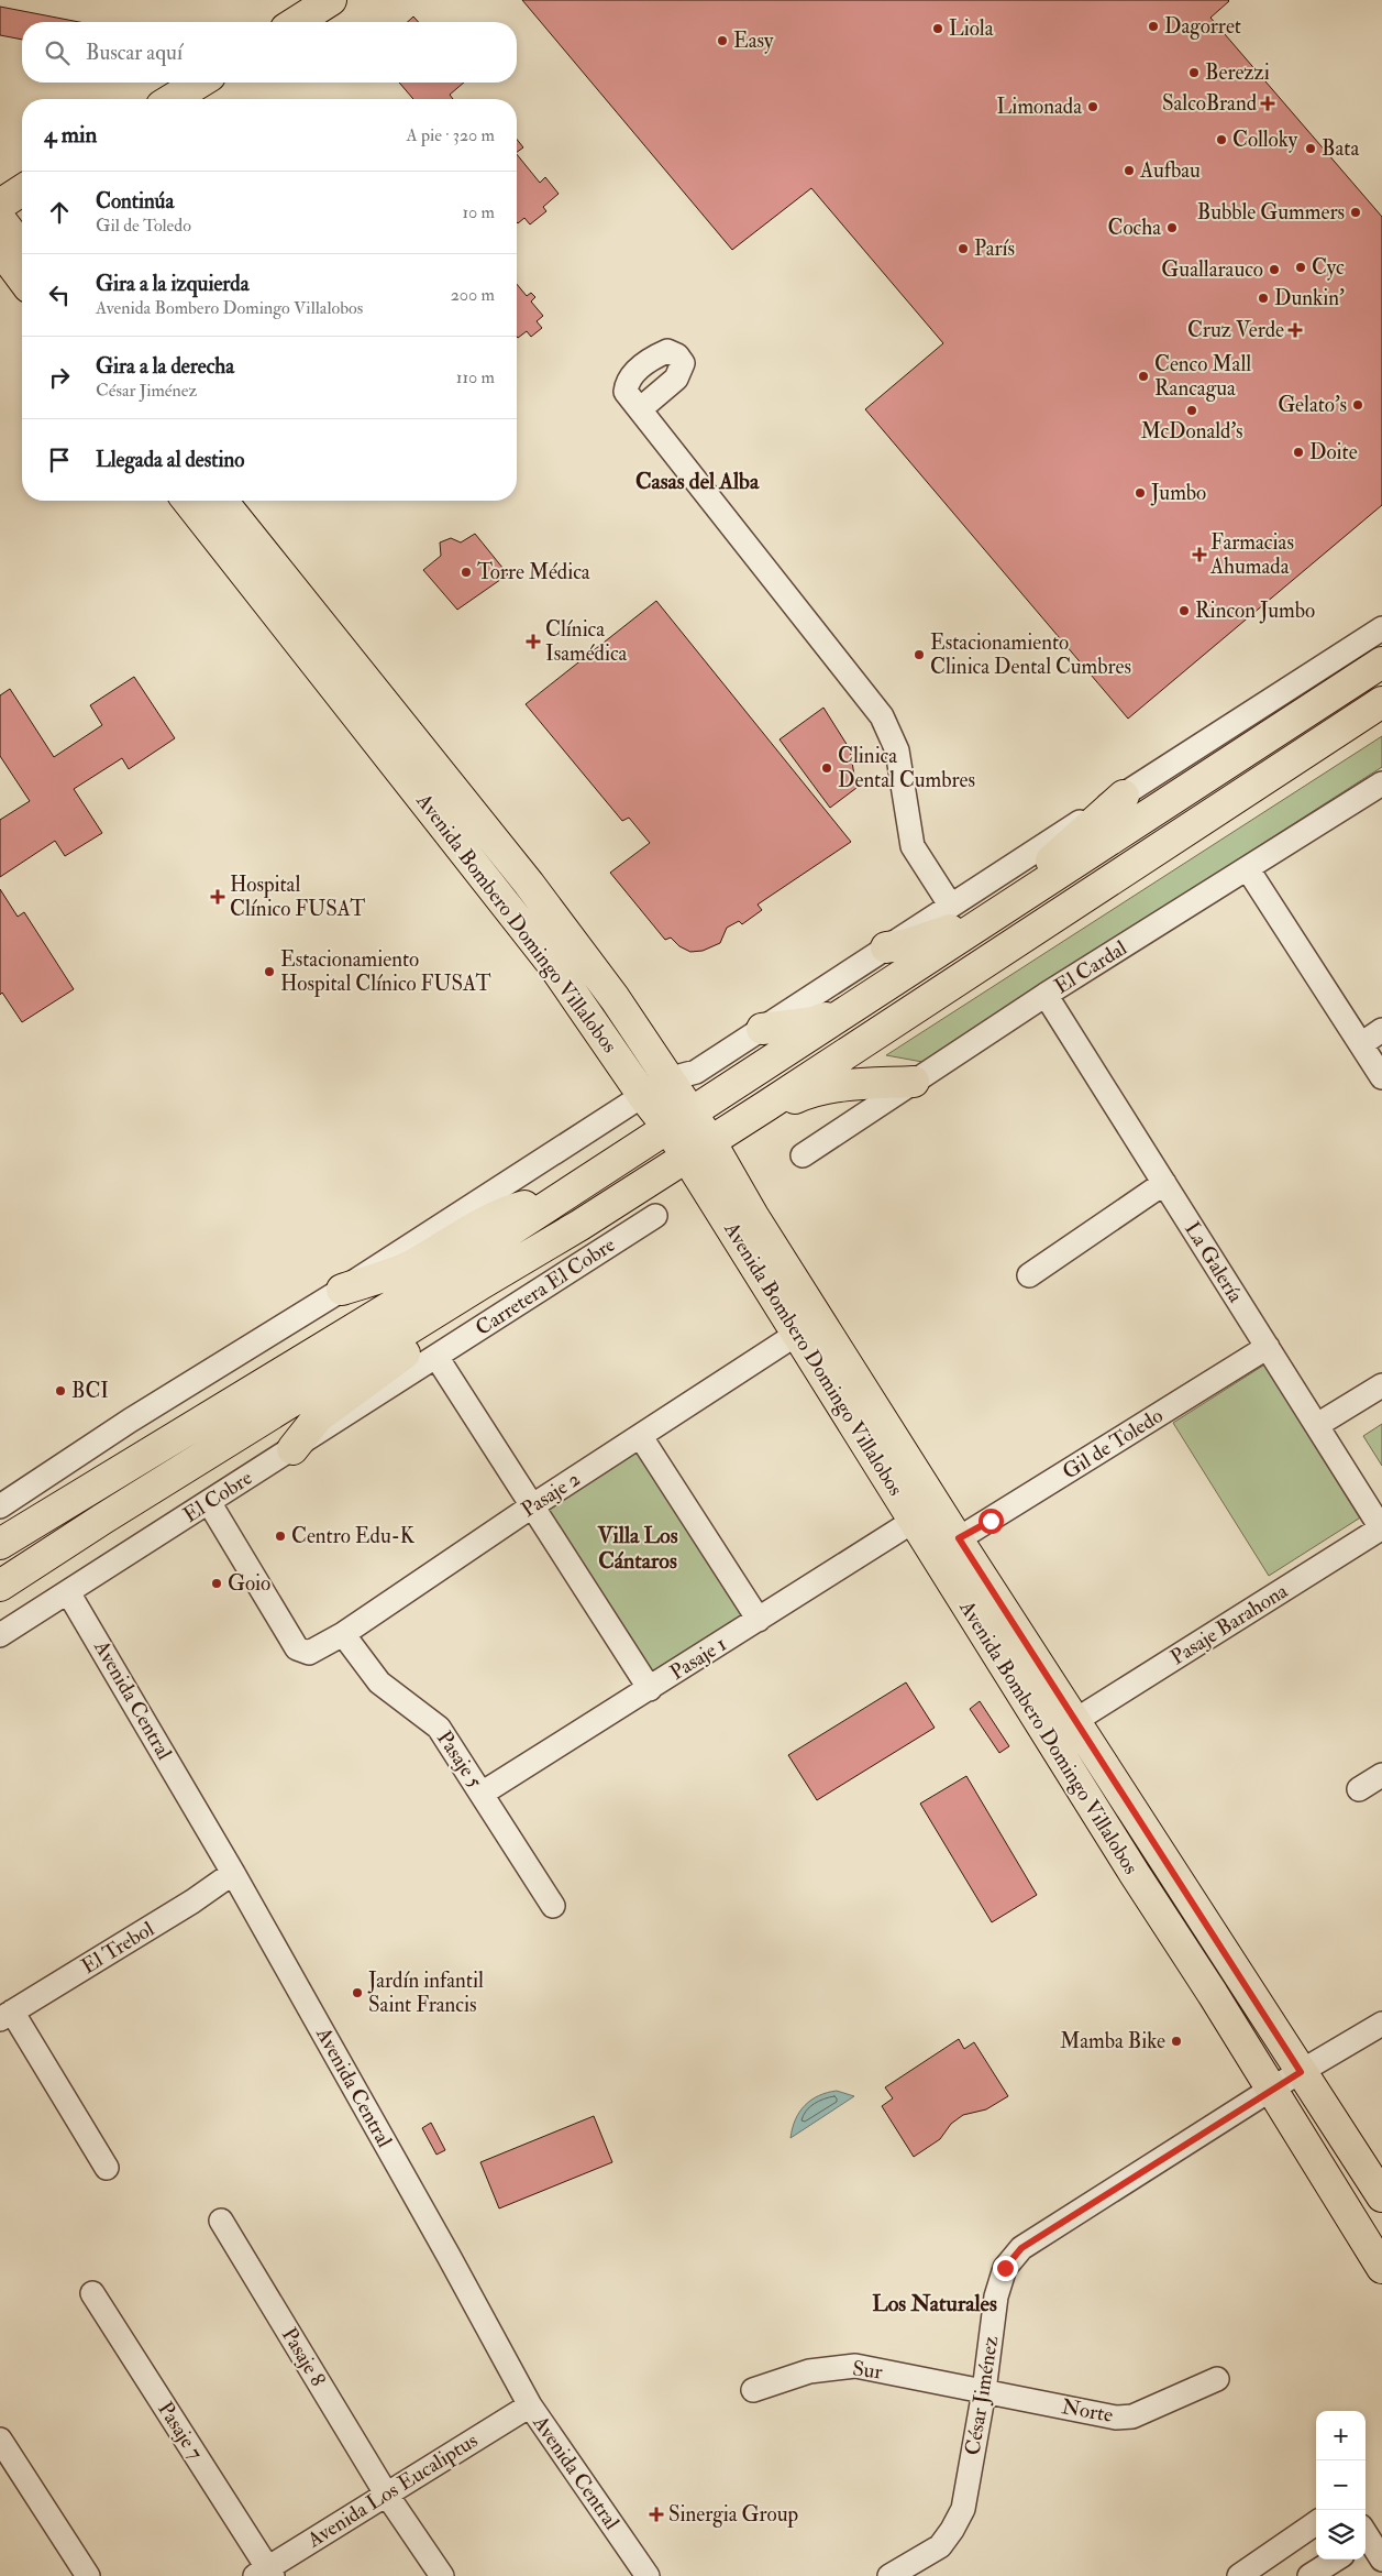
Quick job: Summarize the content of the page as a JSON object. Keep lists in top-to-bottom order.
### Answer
{
  "streets": {
    "main road": ["Avenida Bombero Domingo Villalobos"],
    "street": [
      "El Cardal",
      "La Galería",
      "Carretera El Cobre",
      "Gil de Toledo",
      "Pasaje 2",
      "El Cobre",
      "Pasaje Barahona",
      "Pasaje 1",
      "Avenida Central",
      "Pasaje 5",
      "El Trebol",
      "Pasaje 8",
      "Sur",
      "César Jiménez",
      "Norte",
      "Pasaje 7",
      "Avenida Los Eucaliptus"
    ]
  },
  "crossings": [
    ["Avenida Bombero Domingo Villalobos", "Gil de Toledo"],
    ["Avenida Bombero Domingo Villalobos", "Pasaje 2"],
    ["Avenida Bombero Domingo Villalobos", "Pasaje Barahona"],
    ["Avenida Bombero Domingo Villalobos", "Pasaje 1"],
    ["Avenida Bombero Domingo Villalobos", "César Jiménez"],
    ["El Cardal", "La Galería"],
    ["La Galería", "Gil de Toledo"],
    ["La Galería", "Pasaje Barahona"],
    ["Carretera El Cobre", "El Cobre"],
    ["Pasaje 2", "El Cobre"],
    ["Pasaje 2", "Pasaje 5"],
    ["El Cobre", "Avenida Central"],
    ["Pasaje 1", "Pasaje 5"],
    ["Avenida Central", "El Trebol"],
    ["Avenida Central", "Avenida Los Eucaliptus"],
    ["Pasaje 8", "Avenida Los Eucaliptus"],
    ["Sur", "César Jiménez"],
    ["Sur", "Norte"],
    ["César Jiménez", "Norte"],
    ["Pasaje 7", "Avenida Los Eucaliptus"]
  ],
  "districts": ["Casas del Alba", "Villa Los Cántaros", "Los Naturales"],
  "places": {
    "other": [
      "Dagorret",
      "Liola",
      "Easy",
      "Berezzi",
      "Limonada",
      "Colloky",
      "Bata",
      "Aufbau",
      "Bubble Gummers",
      "Cocha",
      "París",
      "Cyc",
      "Guallarauco",
      "Dunkin'",
      "Cenco Mall Rancagua",
      "Gelato's",
      "McDonald's",
      "Doite",
      "Jumbo",
      "Torre Médica",
      "Rincon Jumbo",
      "Estacionamiento Clinica Dental Cumbres",
      "Clinica Dental Cumbres",
      "Estacionamiento Hospital Clínico FUSAT",
      "BCI",
      "Centro Edu-K",
      "Goio",
      "Jardín infantil Saint Francis",
      "Mamba Bike"
    ],
    "health": [
      "SalcoBrand",
      "Cruz Verde",
      "Farmacias Ahumada",
      "Clínica Isamédica",
      "Hospital Clínico FUSAT",
      "Sinergia Group"
    ]
  },
  "page": {
    "search": "Buscar aquí",
    "heading": ["4 min", "A pie · 320 m"],
    "list": [
      ["Continúa", "Gil de Toledo", "10 m"],
      ["Gira a la izquierda", "Avenida Bombero Domingo Villalobos", "200 m"],
      ["Gira a la derecha", "César Jiménez", "110 m"],
      "Llegada al destino"
    ],
    "map_buttons": ["+", "−"]
  }
}
